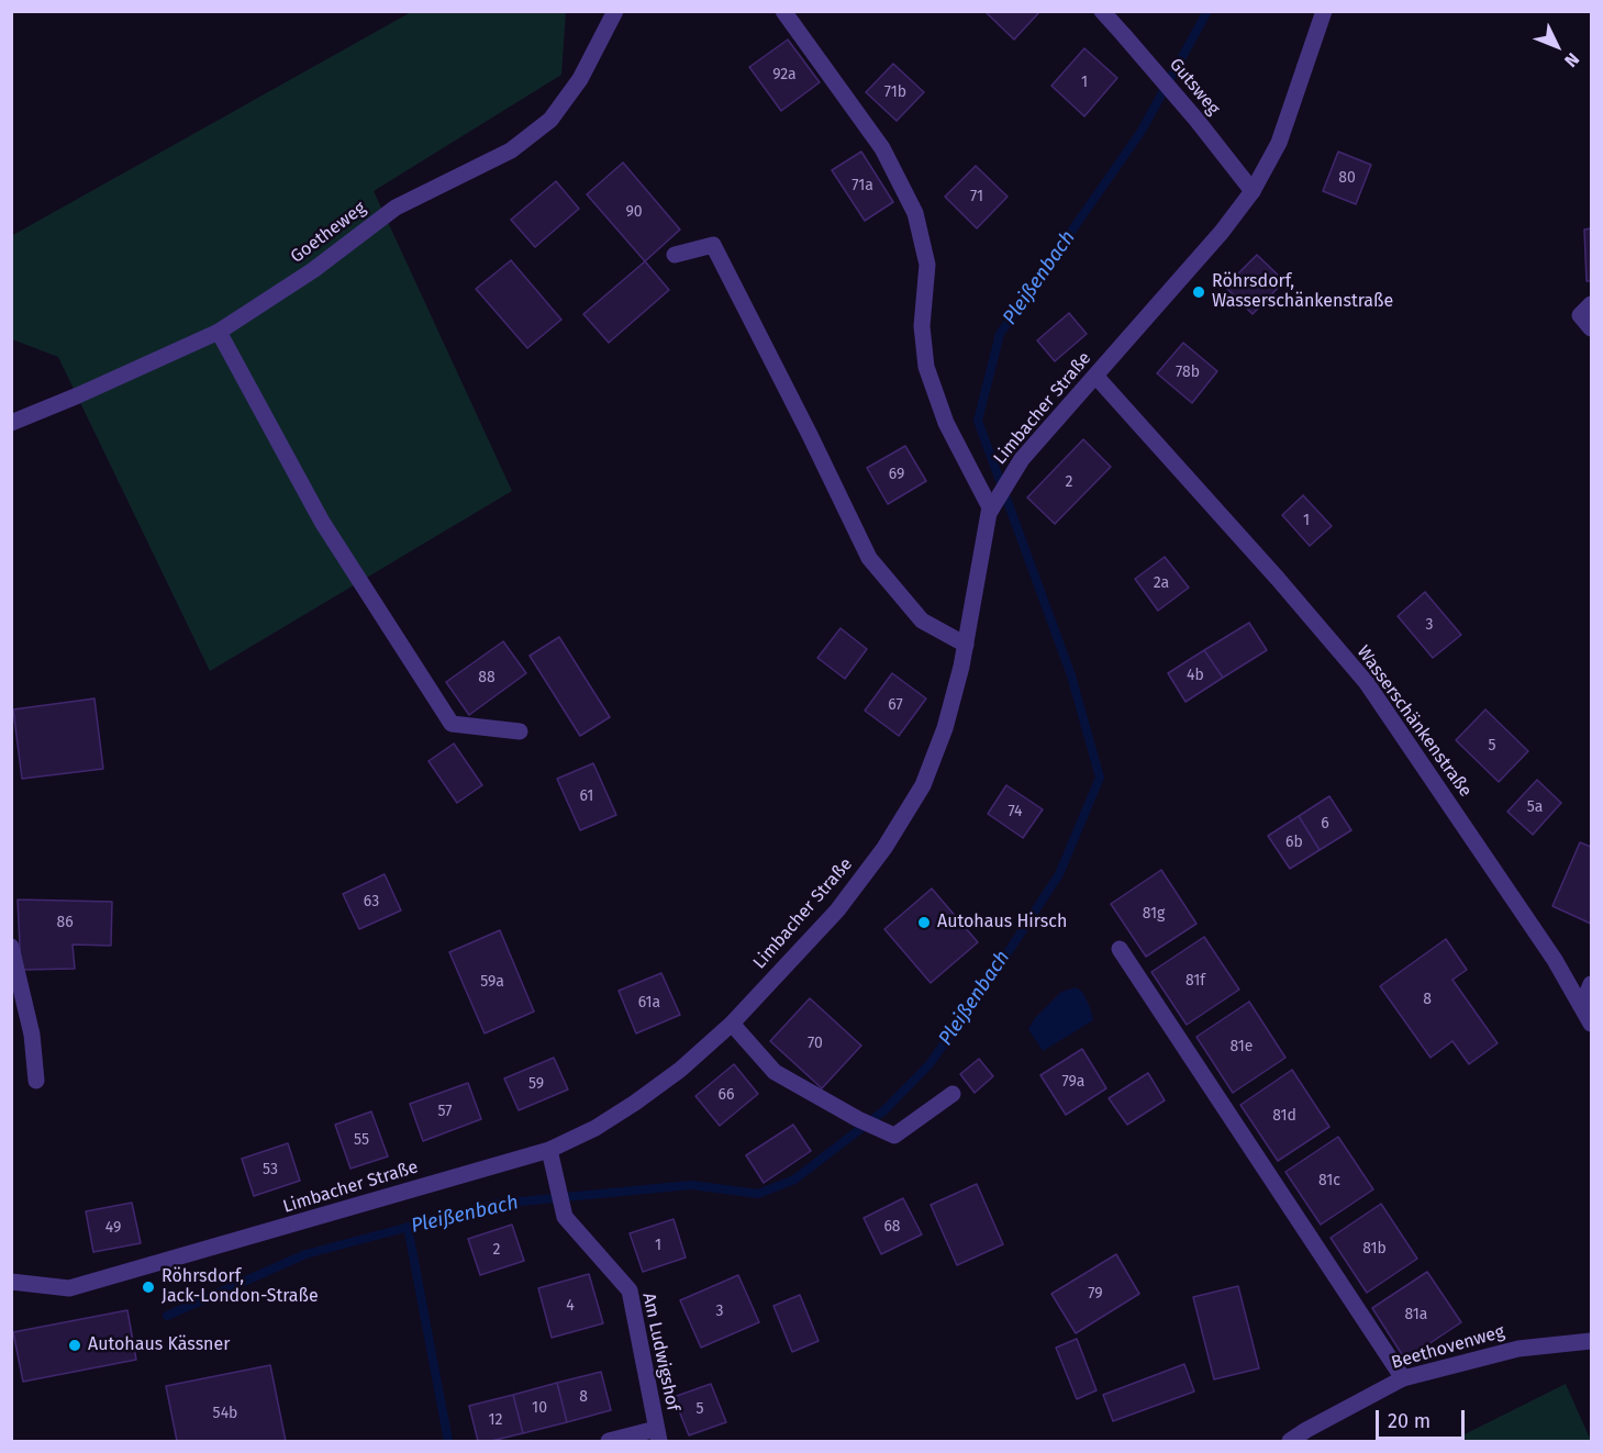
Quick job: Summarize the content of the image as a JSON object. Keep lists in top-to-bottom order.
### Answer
{
  "streets": {
    "street": [
      "Gutsweg",
      "Goetheweg",
      "Limbacher Straße",
      "Wasserschänkenstraße",
      "Beethovenweg",
      "Am Ludwigshof"
    ]
  },
  "crossings": [
    ["Gutsweg", "Limbacher Straße"],
    ["Limbacher Straße", "Wasserschänkenstraße"],
    ["Limbacher Straße", "Am Ludwigshof"]
  ],
  "water": ["Pleißenbach"],
  "places": [
    "Röhrsdorf, Wasserschänkenstraße",
    "Autohaus Hirsch",
    "Röhrsdorf, Jack-London-Straße",
    "Autohaus Kässner"
  ],
  "house_numbers": [
    "92a",
    "1",
    "71b",
    "80",
    "71a",
    "71",
    "90",
    "78b",
    "69",
    "2",
    "1",
    "2a",
    "3",
    "4b",
    "88",
    "67",
    "5",
    "61",
    "5a",
    "74",
    "6",
    "6b",
    "63",
    "81g",
    "86",
    "81f",
    "59a",
    "8",
    "61a",
    "70",
    "81e",
    "79a",
    "59",
    "66",
    "57",
    "81d",
    "55",
    "53",
    "81c",
    "68",
    "49",
    "1",
    "81b",
    "2",
    "79",
    "4",
    "3",
    "81a",
    "8",
    "10",
    "5",
    "54b",
    "12"
  ],
  "scale_bar": "20 m",
  "north": "bottom right"
}
